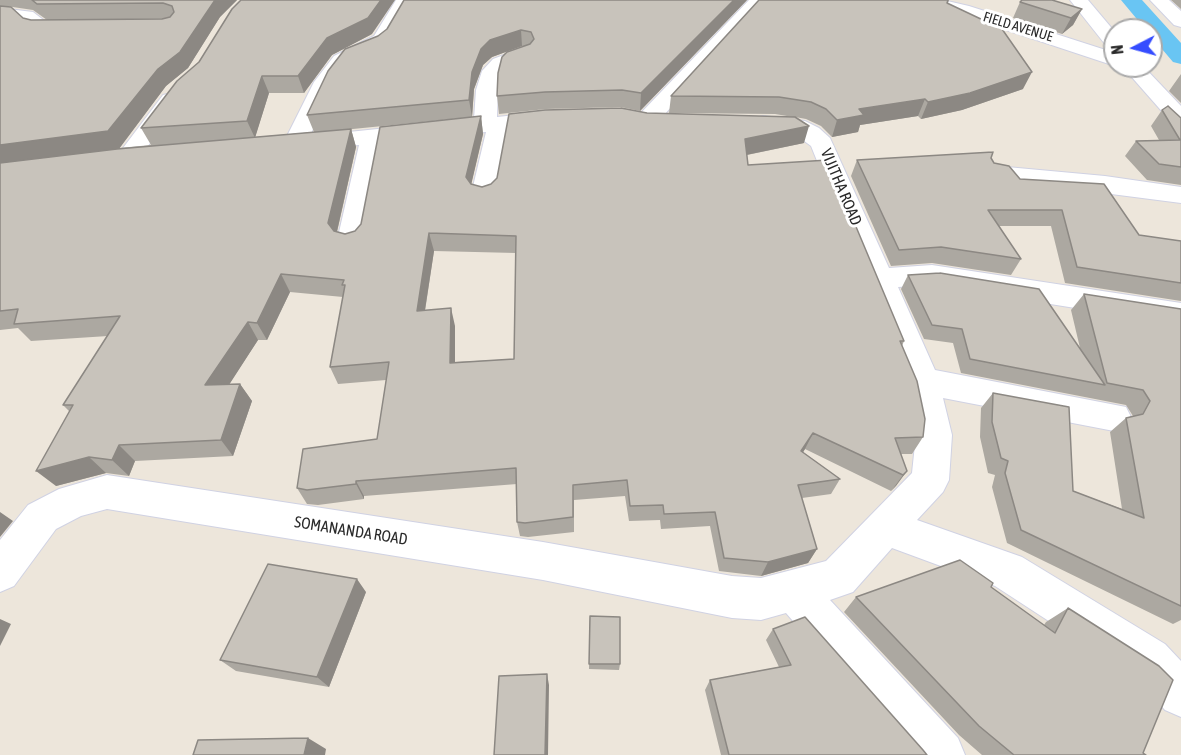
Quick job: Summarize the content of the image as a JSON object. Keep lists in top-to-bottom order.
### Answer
{
  "streets": {
    "street": ["FIELD AVENUE", "VIJITHA ROAD", "SOMANANDA ROAD"]
  },
  "crossings": [
    ["VIJITHA ROAD", "SOMANANDA ROAD"]
  ],
  "north": "left"
}
